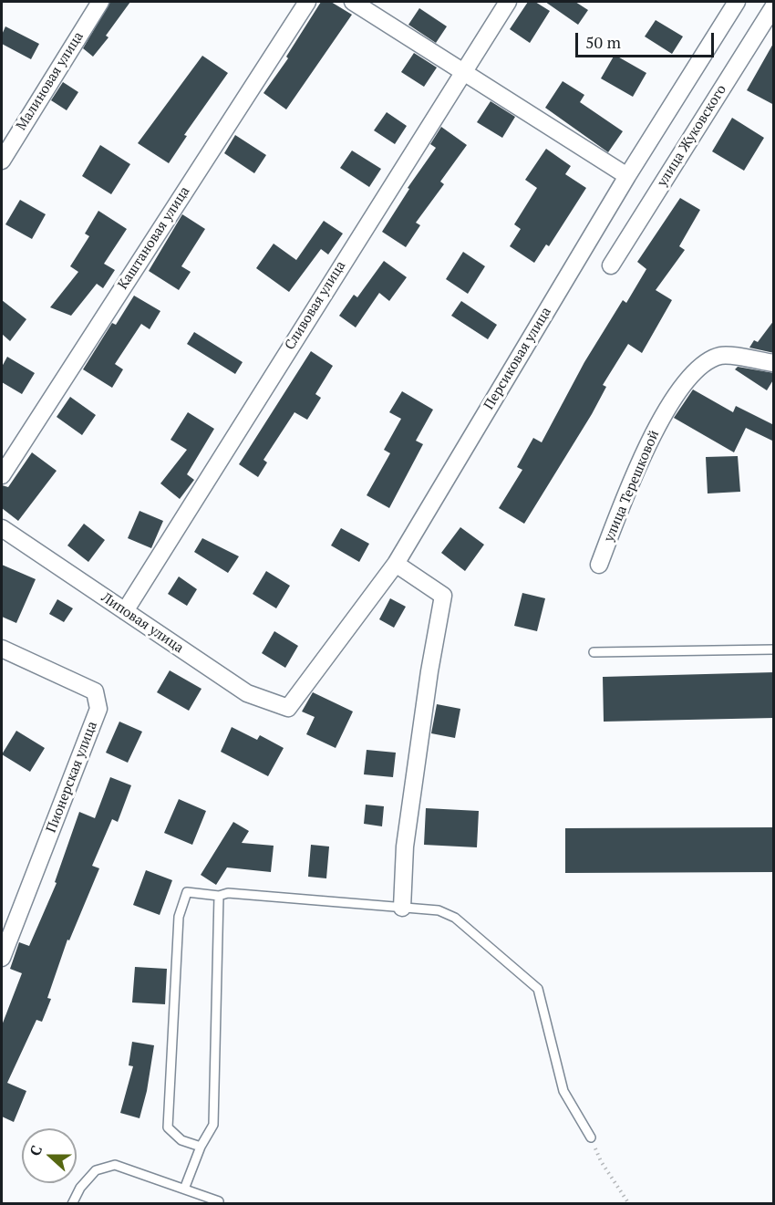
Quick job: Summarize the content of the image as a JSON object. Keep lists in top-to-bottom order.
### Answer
{
  "streets": {
    "street": [
      "Малиновая улица",
      "улица Жуковского",
      "Каштановая улица",
      "Сливовая улица",
      "Персиковая улица",
      "улица Терешковой",
      "Липовая улица",
      "Пионерская улица"
    ]
  },
  "crossings": [
    ["Сливовая улица", "Липовая улица"],
    ["Персиковая улица", "Липовая улица"]
  ],
  "scale_bar": "50 m",
  "north": "left"
}
